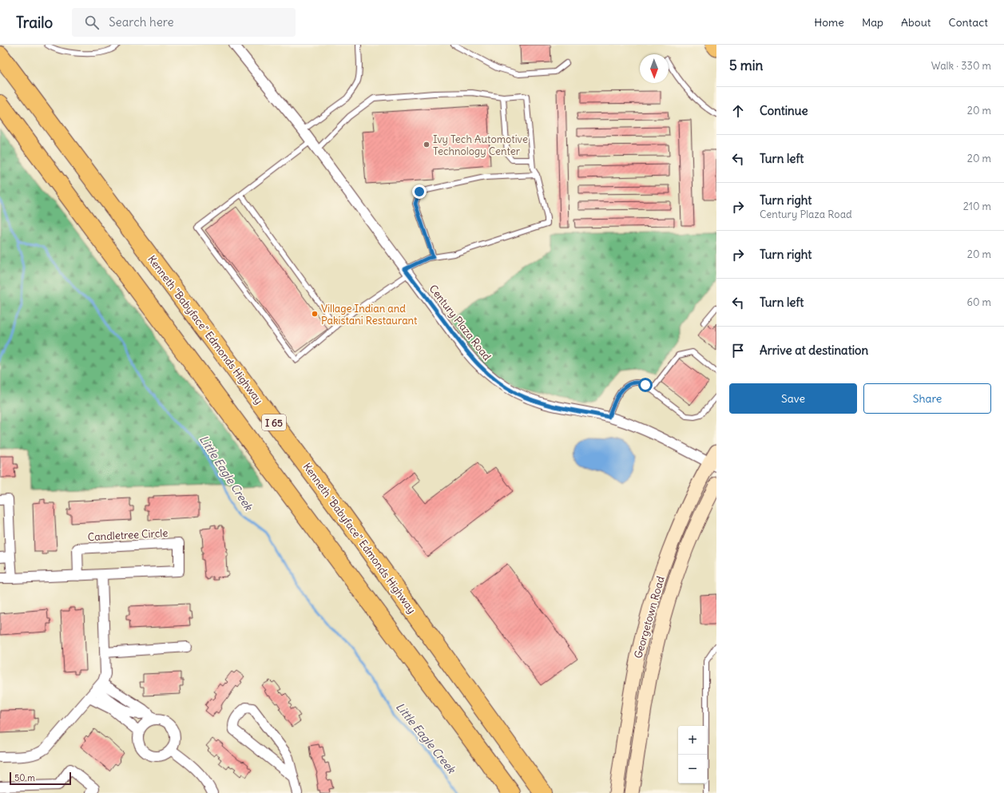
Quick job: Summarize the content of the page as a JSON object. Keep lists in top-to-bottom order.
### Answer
{
  "streets": {
    "highway": ["Kenneth \"Babyface\" Edmonds Highway", "I 65"],
    "main road": ["Georgetown Road"],
    "street": ["Century Plaza Road", "Candletree Circle"]
  },
  "crossings": [
    ["Century Plaza Road", "Georgetown Road"]
  ],
  "water": ["Little Eagle Creek"],
  "places": ["Ivy Tech Automotive Technology Center", "Village Indian and Pakistani Restaurant"],
  "scale_bar": "50 m",
  "north": "bottom",
  "page": {
    "header": "Trailo",
    "search": "Search here",
    "nav": [
      "Home",
      "Map",
      "About",
      "Contact"
    ],
    "heading": ["5 min", "Walk · 330 m"],
    "list": [
      ["Continue", "20 m"],
      ["Turn left", "20 m"],
      ["Turn right", "Century Plaza Road", "210 m"],
      ["Turn right", "20 m"],
      ["Turn left", "60 m"],
      "Arrive at destination"
    ],
    "buttons": ["Save", "Share"],
    "map_buttons": ["+", "−"],
    "scale": "50 m"
  }
}
